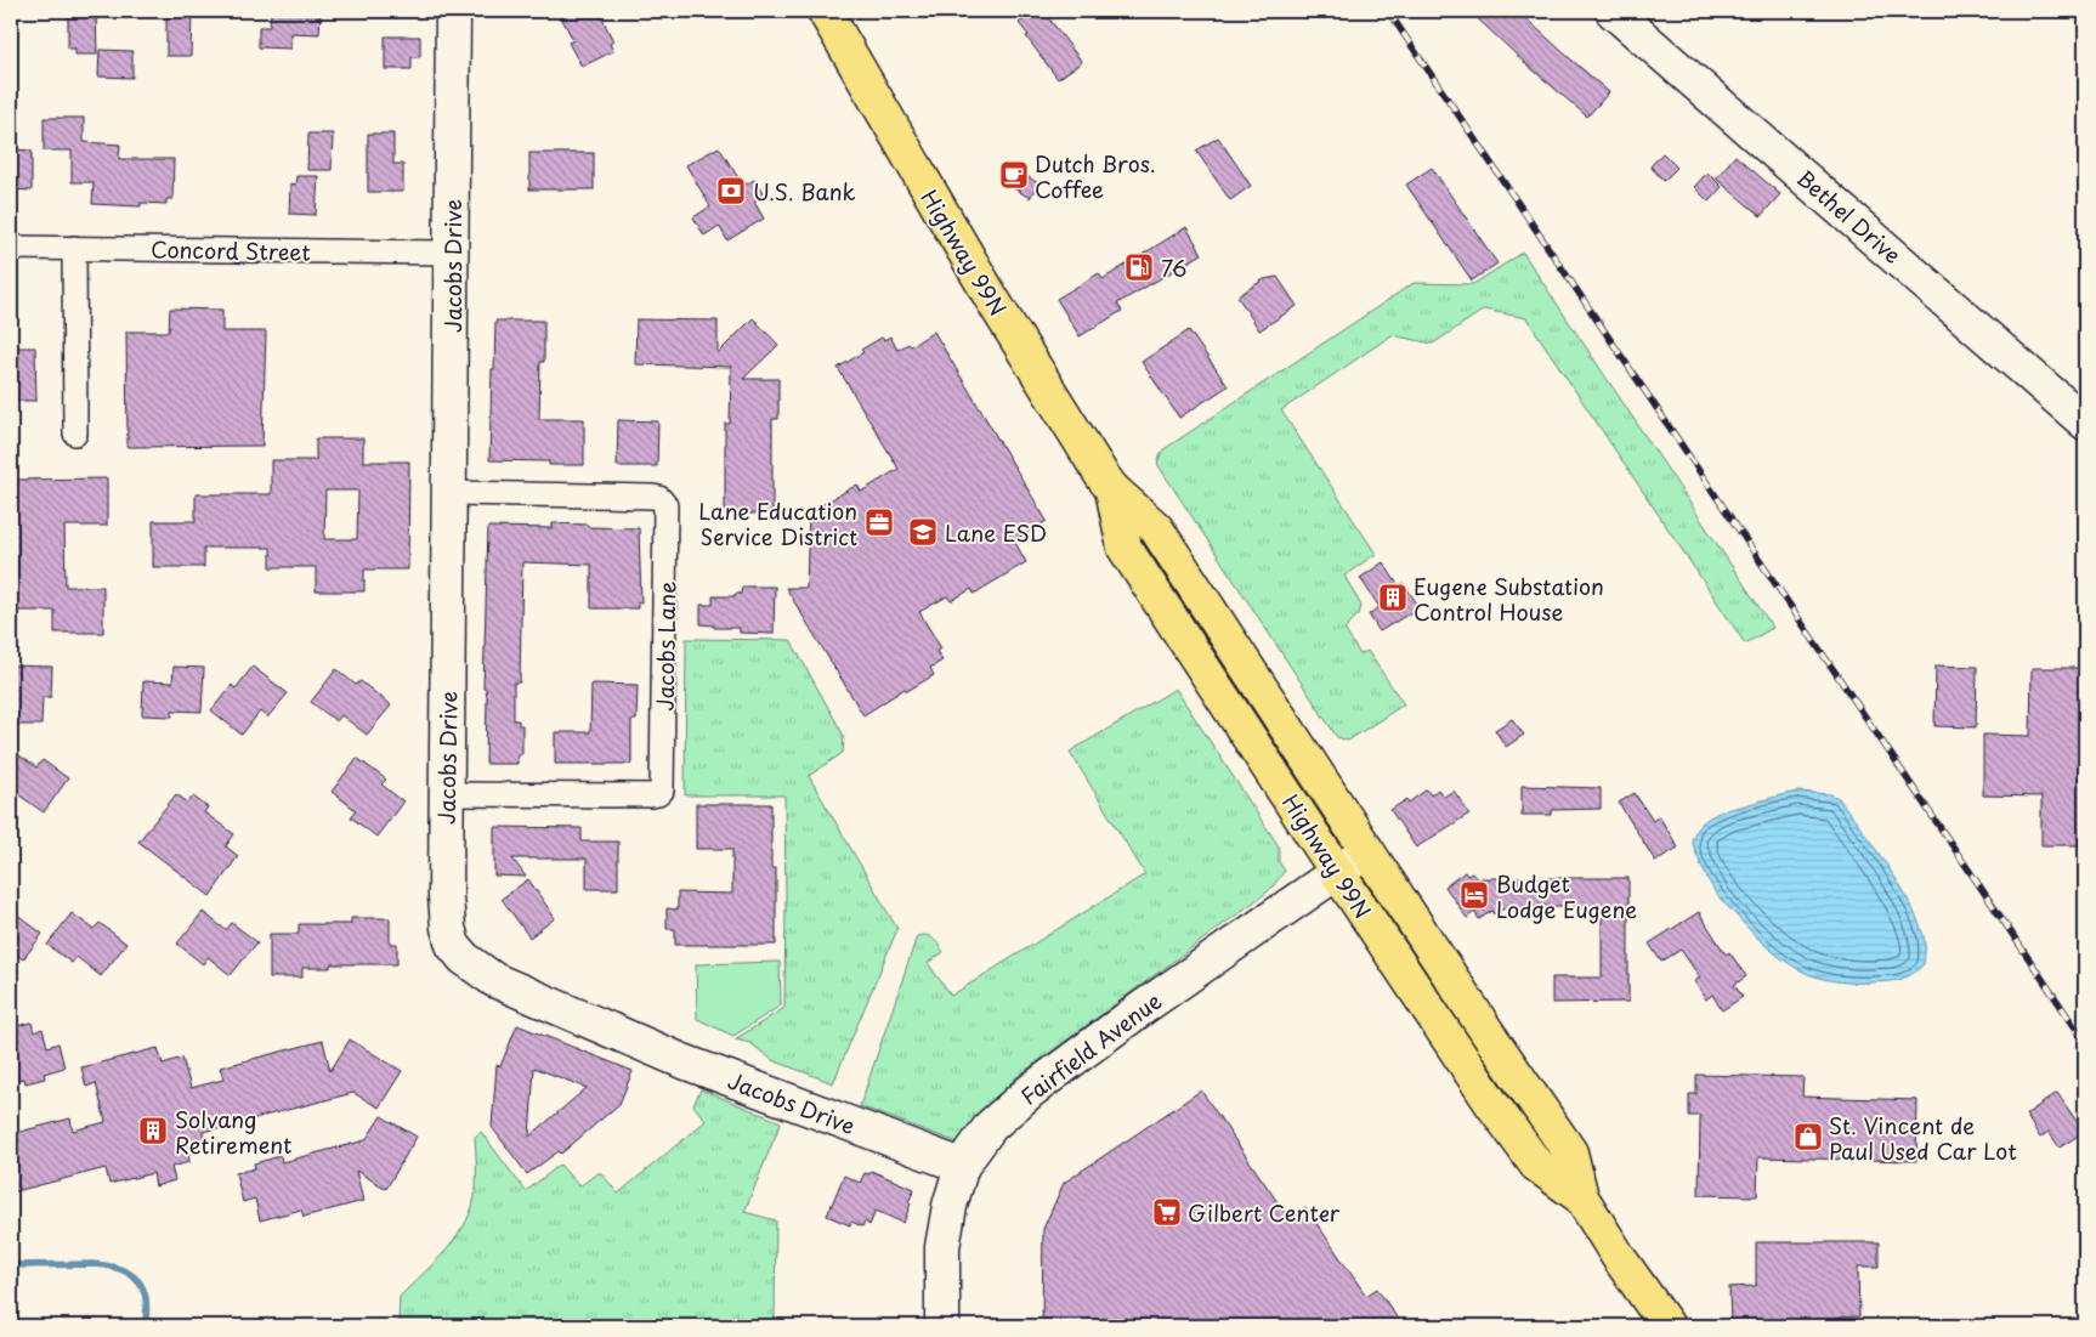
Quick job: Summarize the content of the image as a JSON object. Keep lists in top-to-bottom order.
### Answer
{
  "streets": {
    "main road": ["Highway 99N"],
    "street": [
      "Bethel Drive",
      "Concord Street",
      "Jacobs Drive",
      "Jacobs Lane",
      "Fairfield Avenue"
    ]
  },
  "crossings": [
    ["Concord Street", "Jacobs Drive"],
    ["Highway 99N", "Fairfield Avenue"],
    ["Jacobs Drive", "Jacobs Lane"],
    ["Jacobs Drive", "Fairfield Avenue"]
  ],
  "places": {
    "cafe": ["Dutch Bros. Coffee"],
    "bank": ["U.S. Bank"],
    "fuel station": ["76"],
    "office": ["Lane Education Service District"],
    "school or university": ["Lane ESD"],
    "building": ["Eugene Substation Control House", "Solvang Retirement"],
    "hotel": ["Budget Lodge Eugene"],
    "shop": ["St. Vincent de Paul Used Car Lot"],
    "supermarket": ["Gilbert Center"]
  }
}
